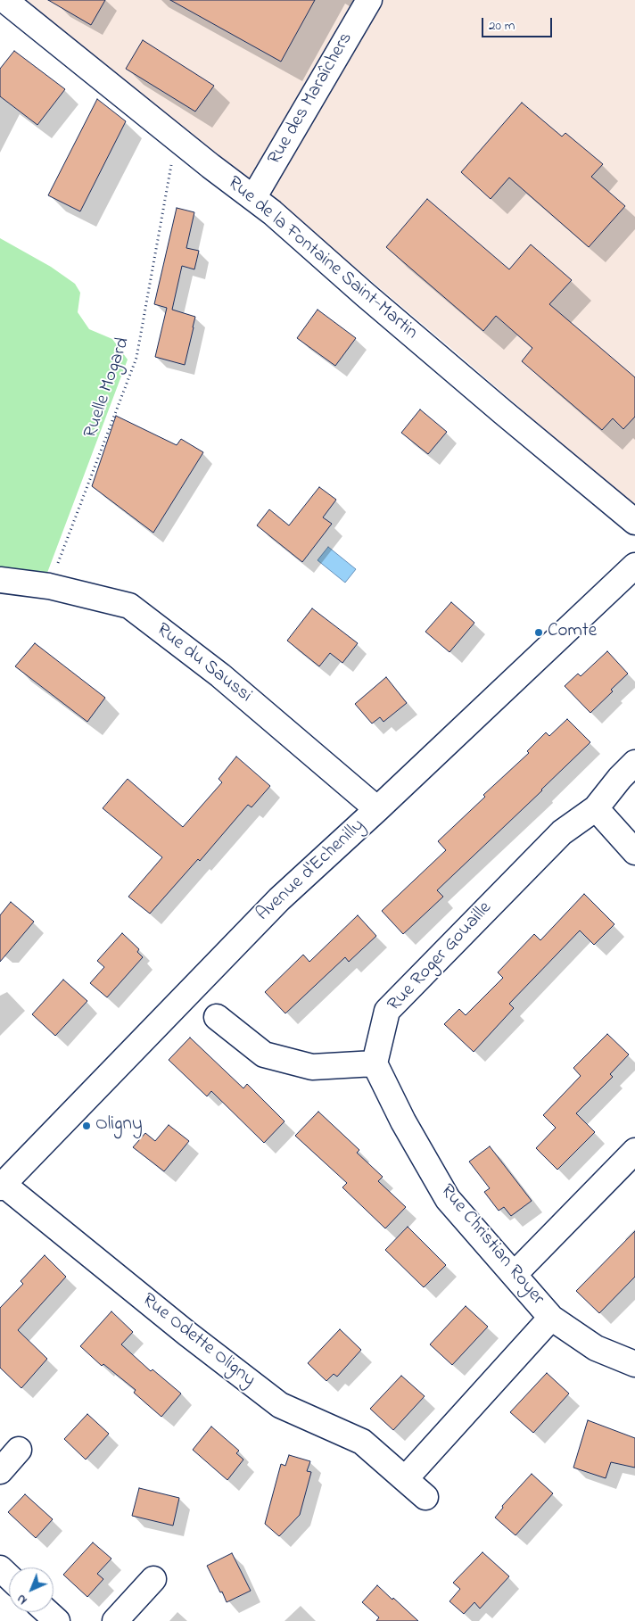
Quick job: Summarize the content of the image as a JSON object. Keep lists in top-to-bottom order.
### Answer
{
  "streets": {
    "street": [
      "Rue des Maraîchers",
      "Rue de la Fontaine Saint-Martin",
      "Rue du Saussi",
      "Avenue d'Echenilly",
      "Rue Roger Gouaille",
      "Rue Christian Royer",
      "Rue Odette Oligny"
    ],
    "path": ["Ruelle Mogard"]
  },
  "crossings": [
    ["Rue des Maraîchers", "Rue de la Fontaine Saint-Martin"],
    ["Rue de la Fontaine Saint-Martin", "Ruelle Mogard"],
    ["Ruelle Mogard", "Rue du Saussi"],
    ["Rue du Saussi", "Avenue d'Echenilly"],
    ["Avenue d'Echenilly", "Rue Odette Oligny"],
    ["Rue Roger Gouaille", "Rue Christian Royer"]
  ],
  "places": ["Comte", "Oligny"],
  "scale_bar": "20 m",
  "north": "bottom left"
}
